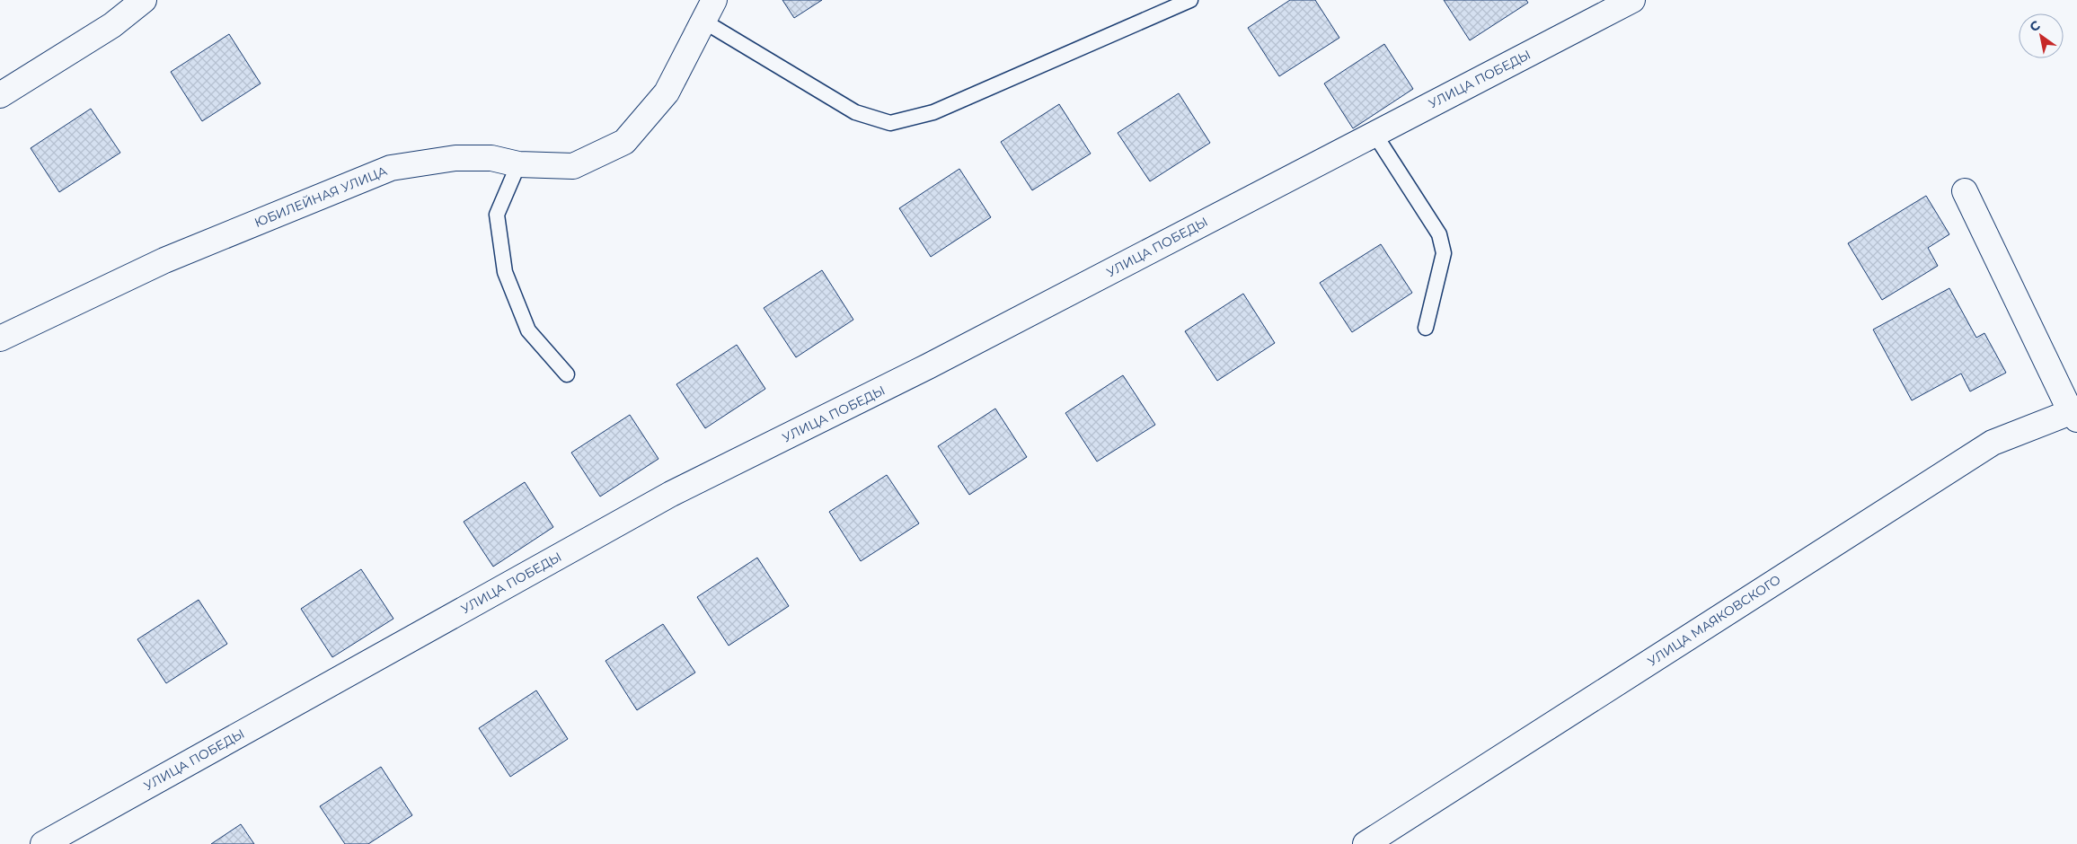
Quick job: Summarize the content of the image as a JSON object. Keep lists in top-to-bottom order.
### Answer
{
  "streets": {
    "street": ["УЛИЦА ПОБЕДЫ", "ЮБИЛЕЙНАЯ УЛИЦА", "УЛИЦА МАЯКОВСКОГО"]
  },
  "north": "top left"
}
